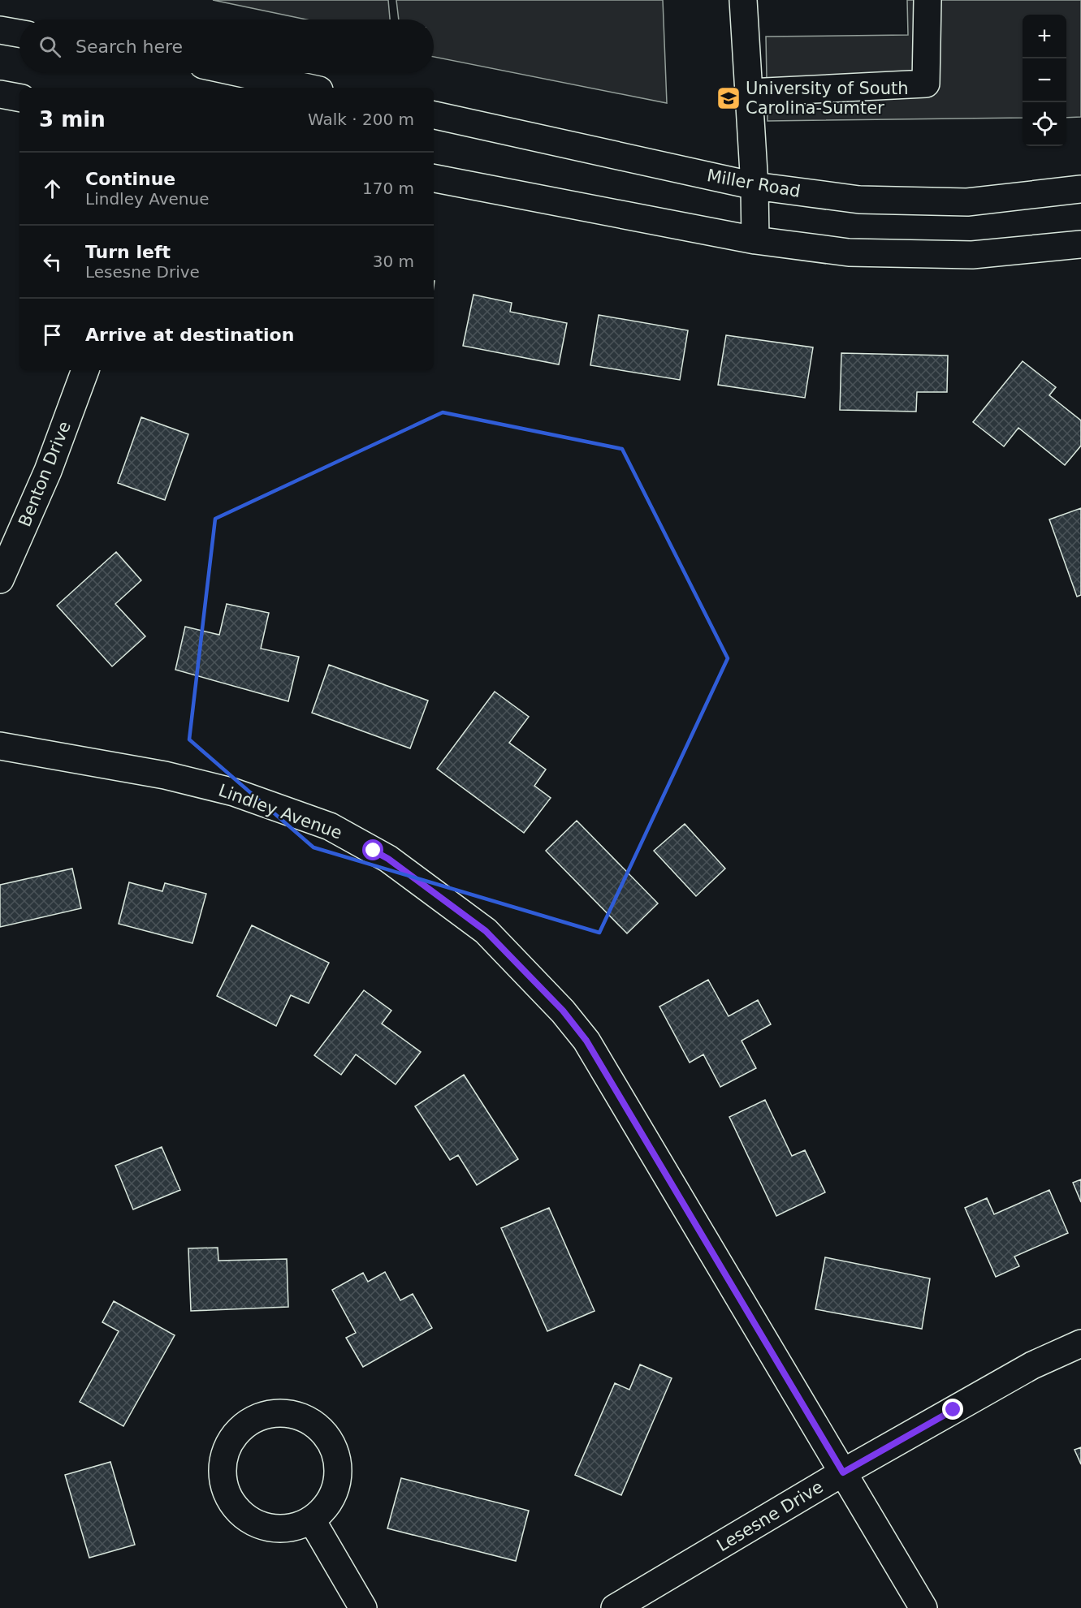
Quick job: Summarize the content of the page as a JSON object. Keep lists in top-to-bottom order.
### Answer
{
  "streets": {
    "street": [
      "Miller Road",
      "Benton Drive",
      "Lindley Avenue",
      "Lesesne Drive"
    ]
  },
  "crossings": [
    ["Lindley Avenue", "Lesesne Drive"]
  ],
  "places": {
    "school or university": ["University of South Carolina-Sumter"]
  },
  "page": {
    "map_buttons": ["+", "−"],
    "search": "Search here",
    "heading": ["3 min", "Walk · 200 m"],
    "list": [
      ["Continue", "Lindley Avenue", "170 m"],
      ["Turn left", "Lesesne Drive", "30 m"],
      "Arrive at destination"
    ]
  }
}
